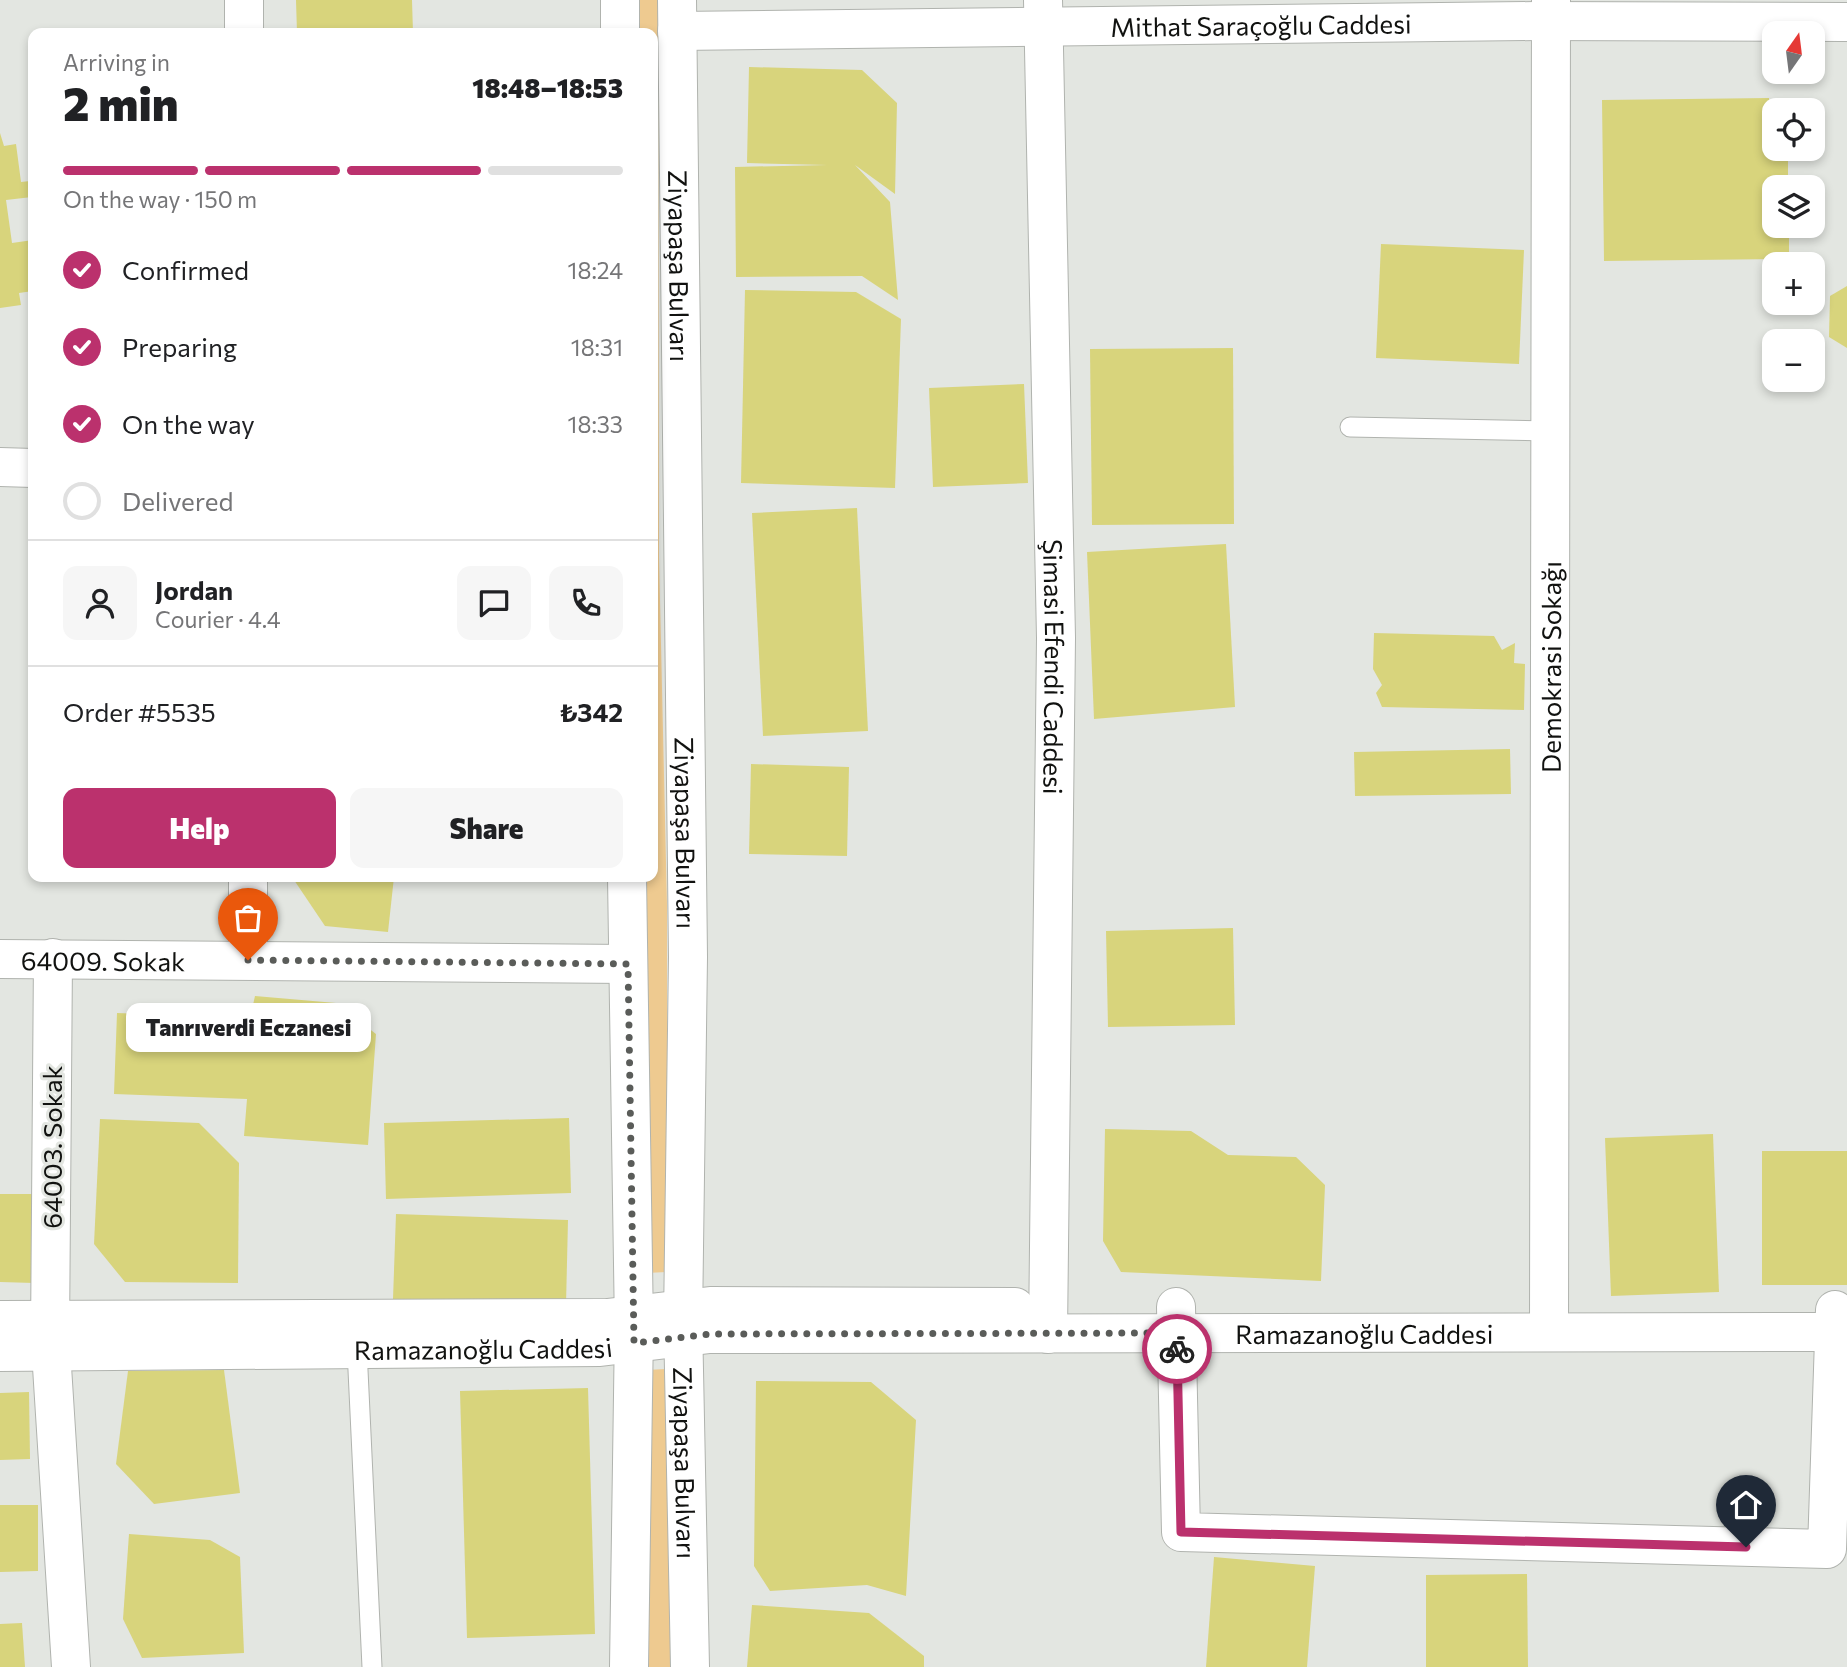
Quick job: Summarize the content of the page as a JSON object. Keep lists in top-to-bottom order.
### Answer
{
  "streets": {
    "street": [
      "Mithat Saraçoğlu Caddesi",
      "Ziyapaşa Bulvarı",
      "Demokrasi Sokağı",
      "Şimasi Efendi Caddesi",
      "64009. Sokak",
      "64003. Sokak",
      "Ramazanoğlu Caddesi"
    ]
  },
  "crossings": [
    ["Mithat Saraçoğlu Caddesi", "Ziyapaşa Bulvarı"],
    ["Mithat Saraçoğlu Caddesi", "Demokrasi Sokağı"],
    ["Mithat Saraçoğlu Caddesi", "Şimasi Efendi Caddesi"],
    ["Ziyapaşa Bulvarı", "64009. Sokak"],
    ["Ziyapaşa Bulvarı", "Ramazanoğlu Caddesi"],
    ["Demokrasi Sokağı", "Ramazanoğlu Caddesi"],
    ["Şimasi Efendi Caddesi", "Ramazanoğlu Caddesi"],
    ["64009. Sokak", "64003. Sokak"],
    ["64003. Sokak", "Ramazanoğlu Caddesi"]
  ],
  "places": ["Tanrıverdi Eczanesi"],
  "north": "top",
  "page": {
    "map_buttons": ["+", "−"],
    "heading": ["2 min", "Arriving in", "18:48–18:53"],
    "panel": [
      "Jordan",
      "Courier · 4.4",
      "Order #5535",
      "₺342"
    ],
    "bar": "On the way · 150 m",
    "list": [
      ["Confirmed", "18:24"],
      ["Preparing", "18:31"],
      ["On the way", "18:33"],
      "Delivered"
    ],
    "buttons": ["Help", "Share"],
    "bubble": "Tanrıverdi Eczanesi"
  }
}
